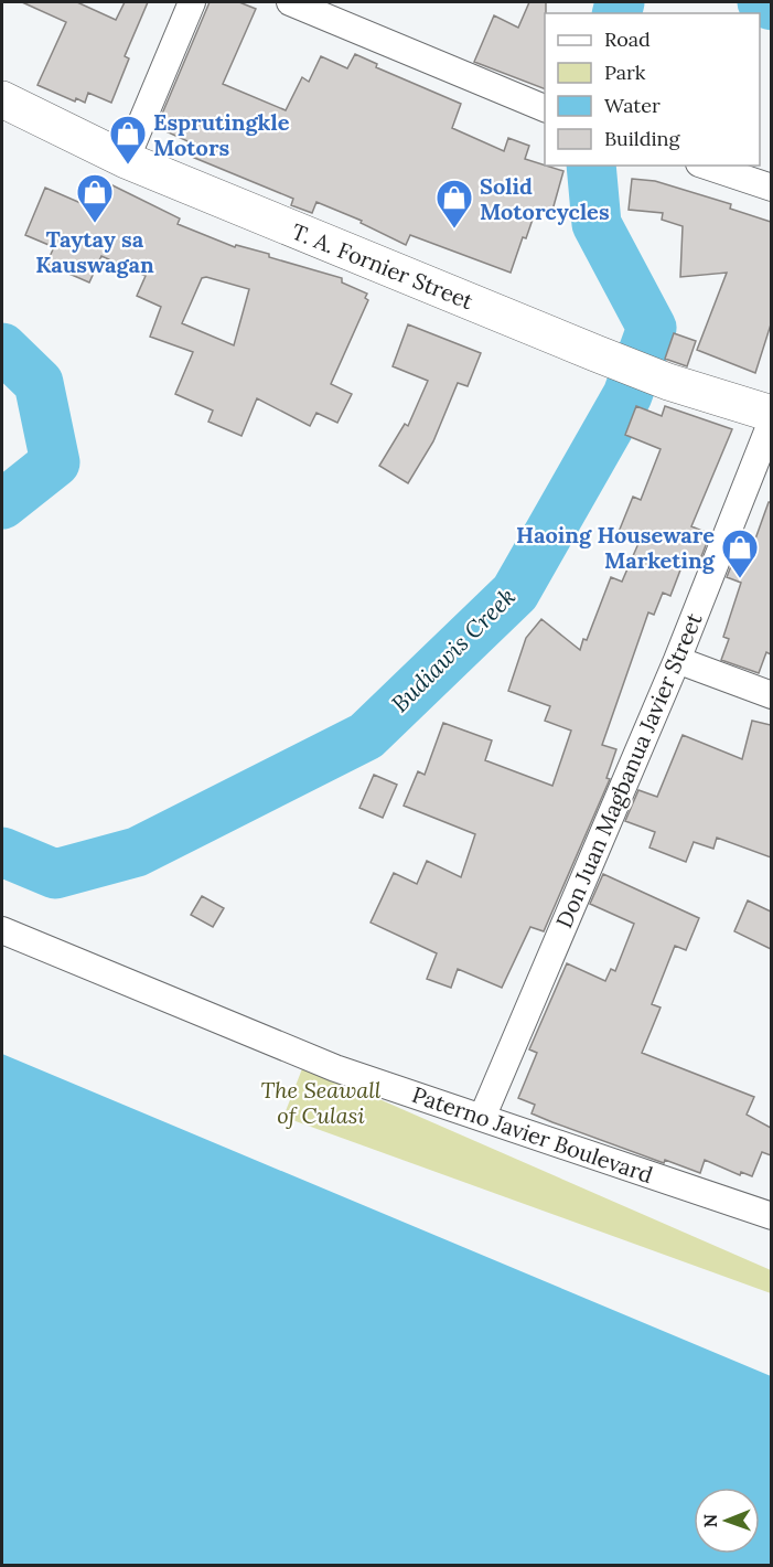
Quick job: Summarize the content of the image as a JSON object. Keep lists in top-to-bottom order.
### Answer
{
  "streets": {
    "main road": ["T. A. Fornier Street"],
    "street": ["Don Juan Magbanua Javier Street", "Paterno Javier Boulevard"]
  },
  "crossings": [
    ["Don Juan Magbanua Javier Street", "Paterno Javier Boulevard"]
  ],
  "water": ["Budiawis Creek"],
  "parks": ["The Seawall of Culasi"],
  "places": {
    "shop": [
      "Esprutingkle Motors",
      "Taytay sa Kauswagan",
      "Solid Motorcycles",
      "Haoing Houseware Marketing"
    ]
  },
  "legend": [
    "Road",
    "Park",
    "Water",
    "Building"
  ],
  "north": "left"
}
